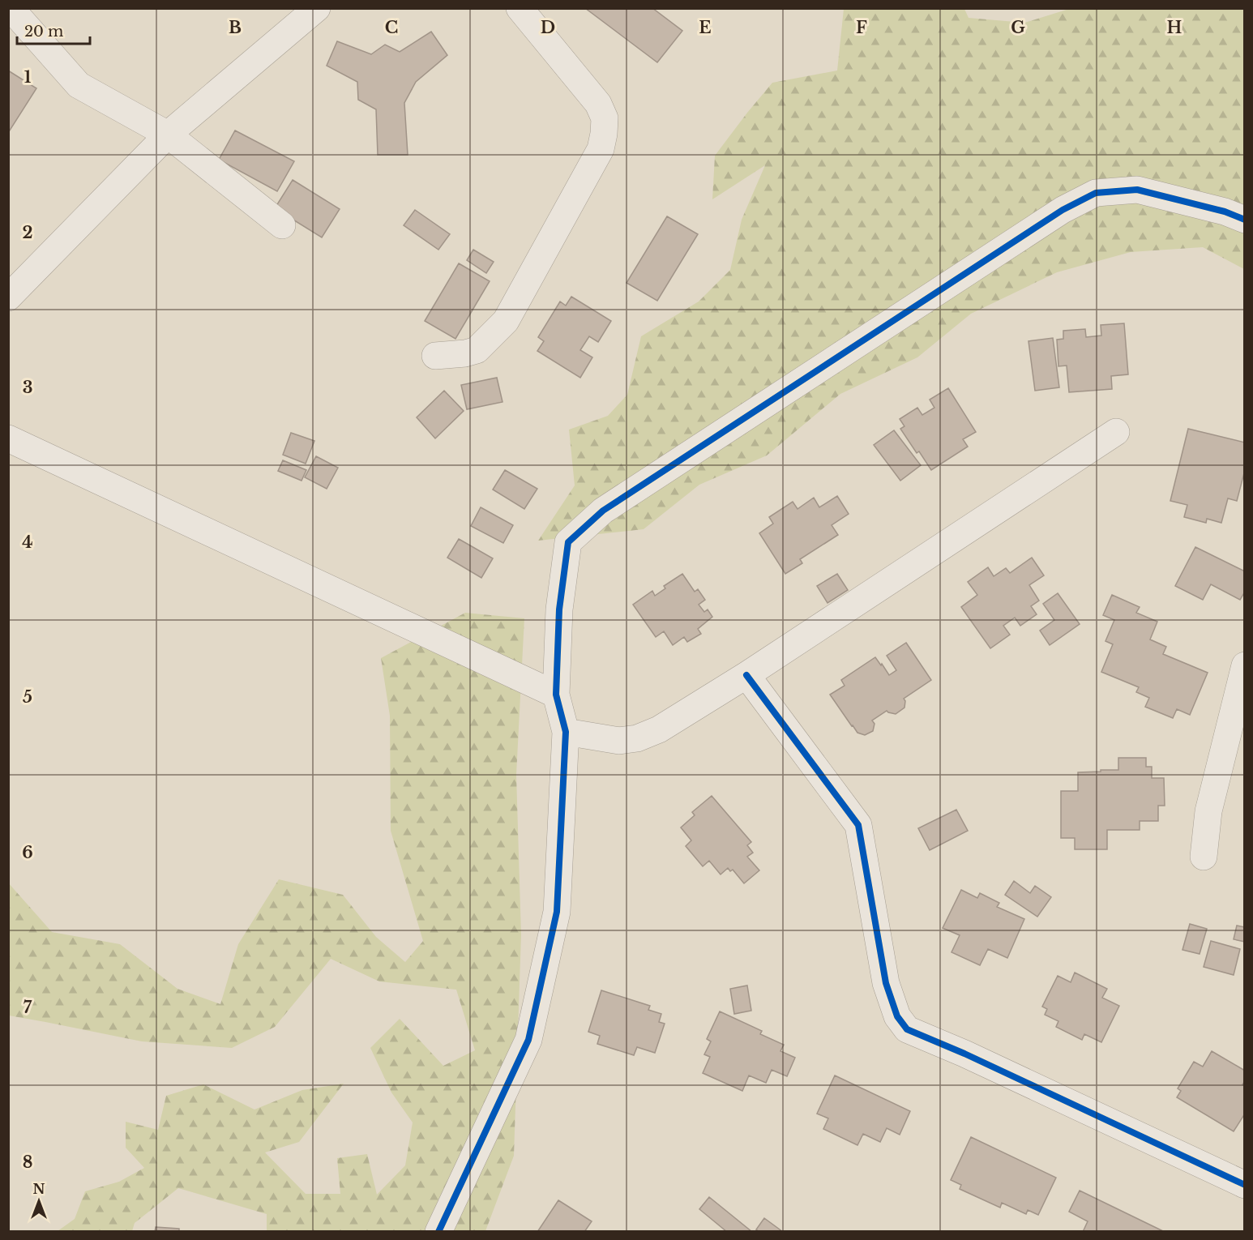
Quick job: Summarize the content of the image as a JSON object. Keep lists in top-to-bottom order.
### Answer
{
  "scale_bar": "20 m",
  "north": "top",
  "grid": {
    "columns": [
      "B",
      "C",
      "D",
      "E",
      "F",
      "G",
      "H"
    ],
    "rows": [
      "1",
      "2",
      "3",
      "4",
      "5",
      "6",
      "7",
      "8"
    ]
  }
}
